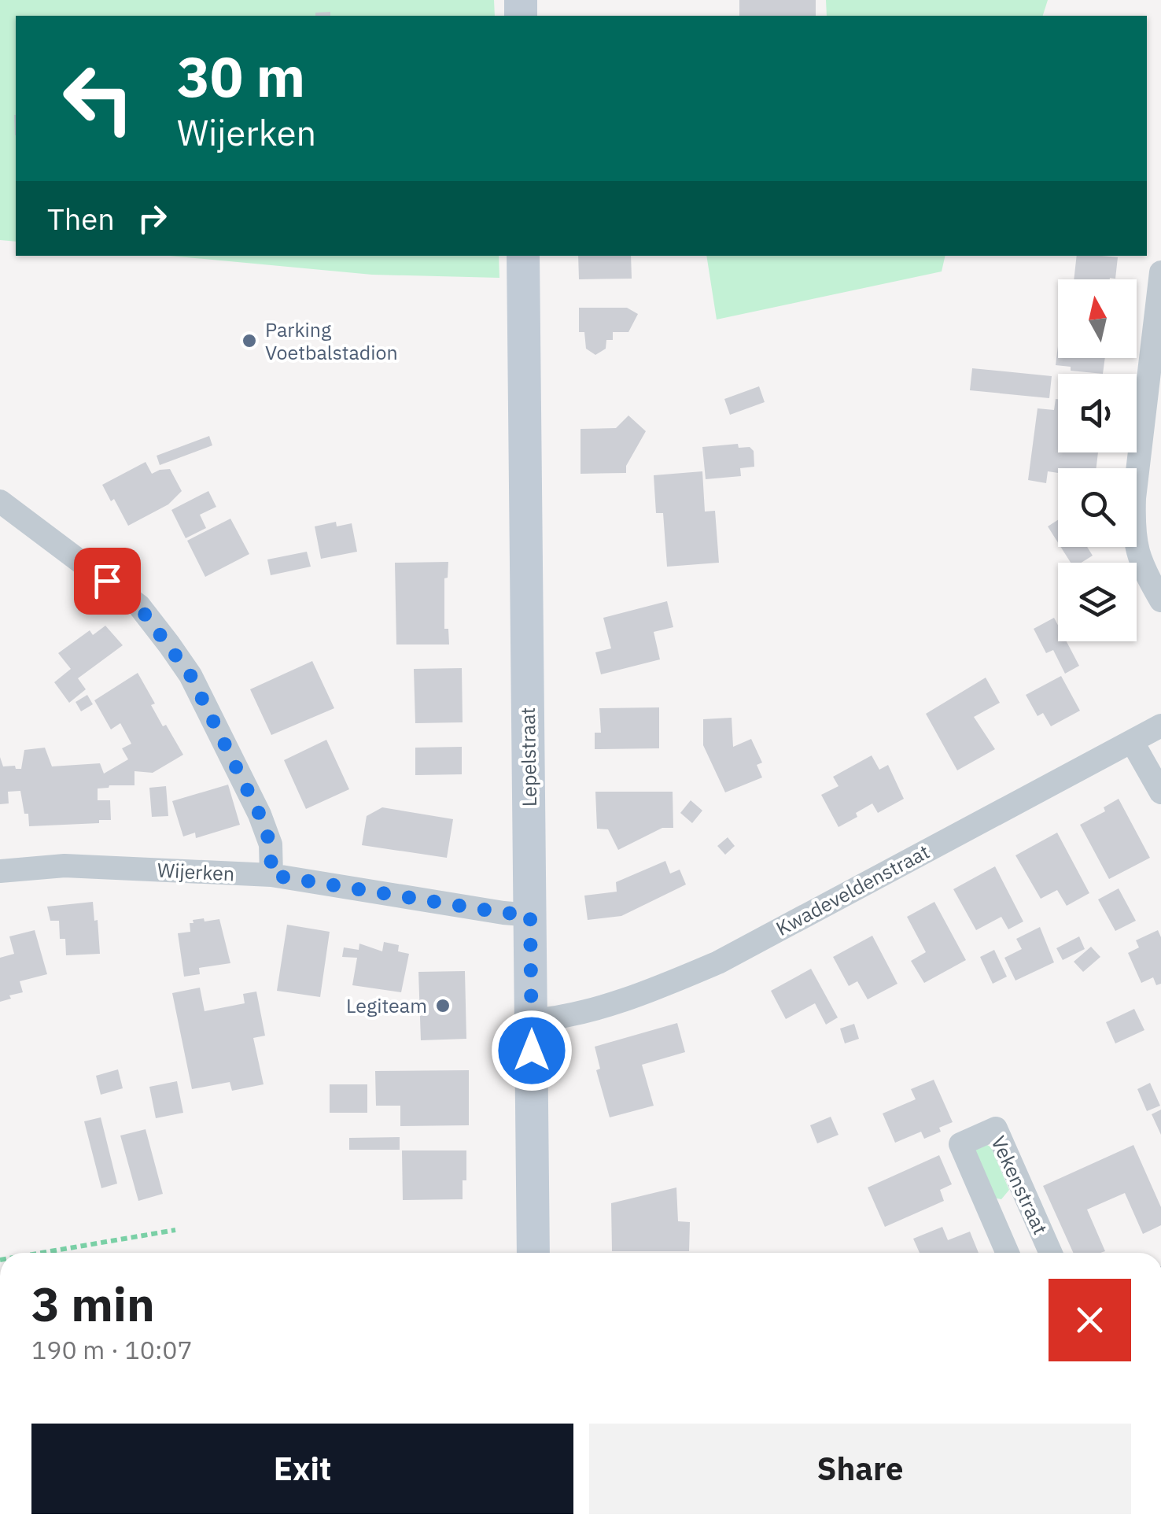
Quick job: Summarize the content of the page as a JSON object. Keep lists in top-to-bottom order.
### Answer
{
  "streets": {
    "main road": ["Lepelstraat"],
    "street": ["Wijerken", "Kwadeveldenstraat", "Vekenstraat"]
  },
  "crossings": [
    ["Lepelstraat", "Wijerken"],
    ["Lepelstraat", "Kwadeveldenstraat"]
  ],
  "places": ["Parking Voetbalstadion", "Legiteam"],
  "north": "top",
  "page": {
    "turn": ["30 m", "Wijerken"],
    "then": "Then",
    "heading": ["3 min", "190 m · 10:07"],
    "buttons": ["Exit", "Share"]
  }
}
